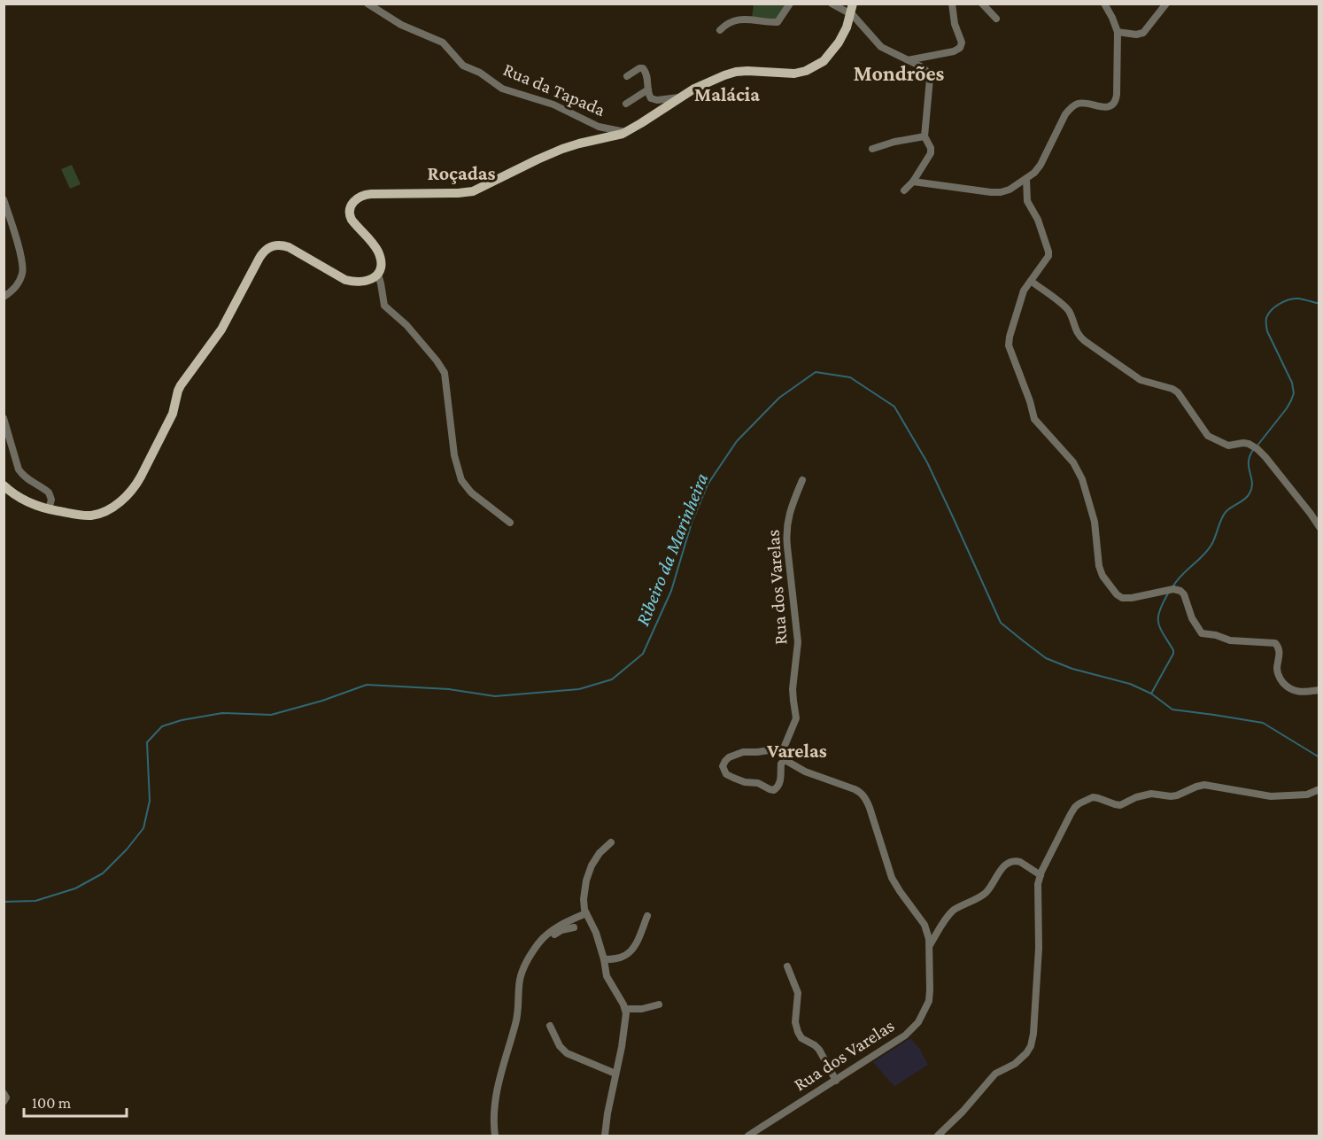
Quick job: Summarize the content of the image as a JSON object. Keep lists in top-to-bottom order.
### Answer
{
  "streets": {
    "street": ["Rua da Tapada", "Rua dos Varelas"]
  },
  "districts": [
    "Mondrões",
    "Malácia",
    "Roçadas",
    "Varelas"
  ],
  "water": ["Ribeiro da Marinheira"],
  "scale_bar": "100 m"
}
